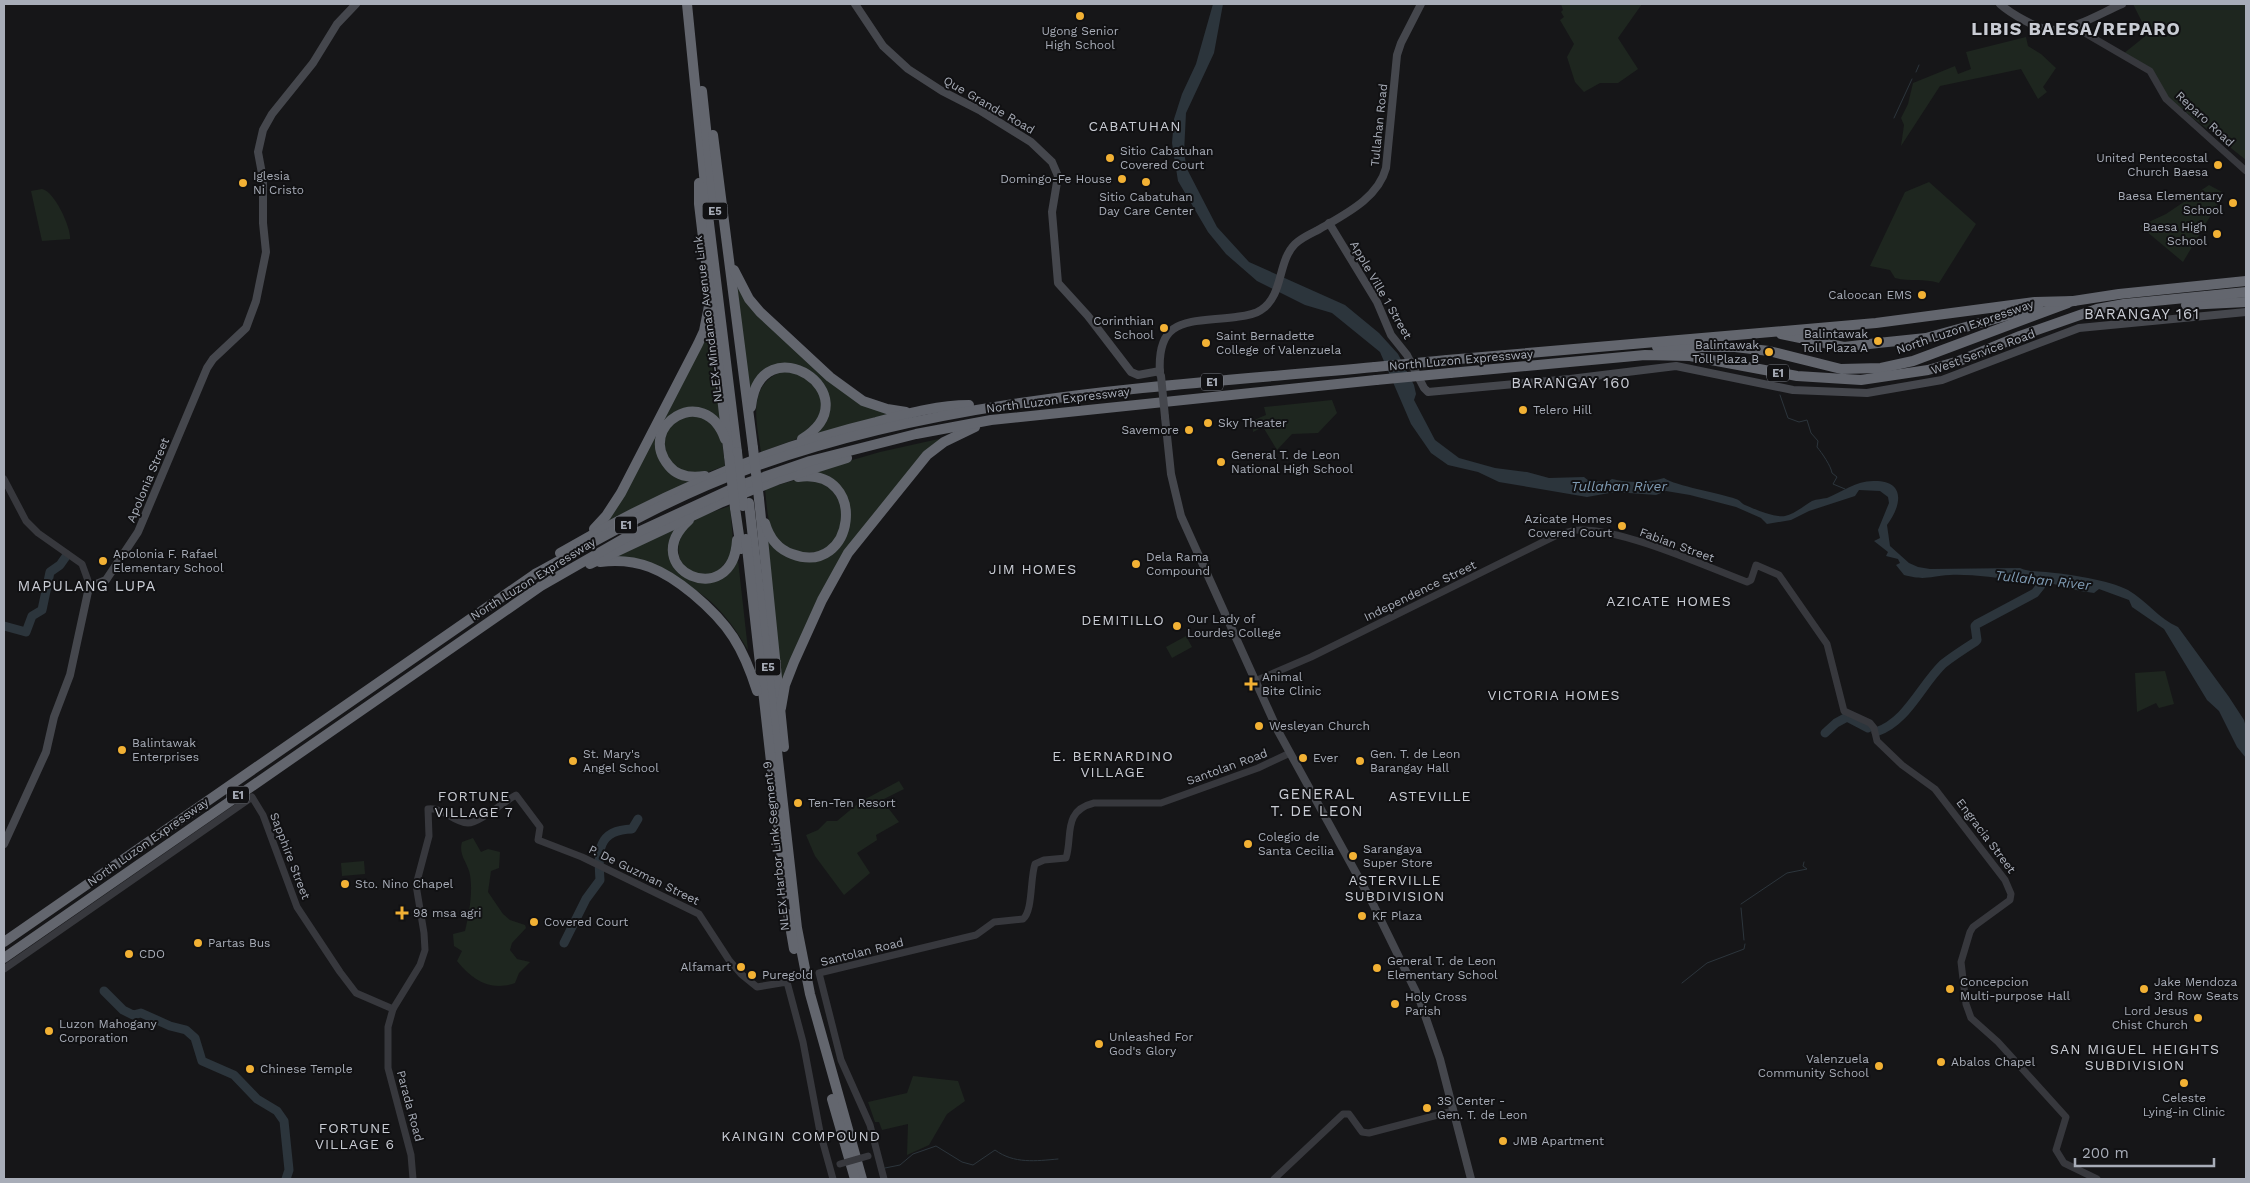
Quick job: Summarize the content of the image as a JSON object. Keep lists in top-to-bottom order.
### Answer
{
  "streets": {
    "highway": [
      "E5",
      "NLEX-Mindanao Avenue Link",
      "North Luzon Expressway",
      "E1",
      "NLEX Harbor Link Segment 9"
    ],
    "main road": [
      "Que Grande Road",
      "Tullahan Road",
      "Apple Ville 1 Street",
      "West Service Road",
      "Apolonia Street"
    ],
    "street": [
      "Reparo Road",
      "Fabian Street",
      "Independence Street",
      "Santolan Road",
      "Engracia Street",
      "Sapphire Street",
      "P. De Guzman Street",
      "Parada Road"
    ]
  },
  "crossings": [
    ["Que Grande Road", "Tullahan Road"],
    ["Tullahan Road", "Apple Ville 1 Street"],
    ["E5", "NLEX-Mindanao Avenue Link"],
    ["E5", "NLEX Harbor Link Segment 9"],
    ["Apple Ville 1 Street", "West Service Road"],
    ["Fabian Street", "Independence Street"],
    ["Fabian Street", "Engracia Street"],
    ["Sapphire Street", "Parada Road"],
    ["P. De Guzman Street", "Parada Road"]
  ],
  "districts": [
    "LIBIS BAESA/REPARO",
    "CABATUHAN",
    "BARANGAY 161",
    "BARANGAY 160",
    "JIM HOMES",
    "MAPULANG LUPA",
    "AZICATE HOMES",
    "DEMITILLO",
    "VICTORIA HOMES",
    "E. BERNARDINO VILLAGE",
    "GENERAL T. DE LEON",
    "FORTUNE VILLAGE 7",
    "ASTEVILLE",
    "ASTERVILLE SUBDIVISION",
    "SAN MIGUEL HEIGHTS SUBDIVISION",
    "FORTUNE VILLAGE 6",
    "KAINGIN COMPOUND"
  ],
  "water": ["Tullahan River"],
  "places": {
    "other": [
      "Ugong Senior High School",
      "Sitio Cabatuhan Covered Court",
      "United Pentecostal Church Baesa",
      "Domingo-Fe House",
      "Sitio Cabatuhan Day Care Center",
      "Iglesia Ni Cristo",
      "Baesa Elementary School",
      "Baesa High School",
      "Caloocan EMS",
      "Corinthian School",
      "Balintawak Toll Plaza A",
      "Saint Bernadette College of Valenzuela",
      "Balintawak Toll Plaza B",
      "Telero Hill",
      "Sky Theater",
      "Savemore",
      "General T. de Leon National High School",
      "Azicate Homes Covered Court",
      "Apolonia F. Rafael Elementary School",
      "Dela Rama Compound",
      "Our Lady of Lourdes College",
      "Wesleyan Church",
      "Balintawak Enterprises",
      "Ever",
      "St. Mary's Angel School",
      "Gen. T. de Leon Barangay Hall",
      "Ten-Ten Resort",
      "Colegio de Santa Cecilia",
      "Sarangaya Super Store",
      "Sto. Nino Chapel",
      "KF Plaza",
      "Covered Court",
      "Partas Bus",
      "CDO",
      "Alfamart",
      "General T. de Leon Elementary School",
      "Puregold",
      "Concepcion Multi-purpose Hall",
      "Jake Mendoza 3rd Row Seats",
      "Holy Cross Parish",
      "Lord Jesus Chist Church",
      "Luzon Mahogany Corporation",
      "Unleashed For God's Glory",
      "Abalos Chapel",
      "Valenzuela Community School",
      "Chinese Temple",
      "Celeste Lying-in Clinic",
      "3S Center - Gen. T. de Leon",
      "JMB Apartment"
    ],
    "health": ["Animal Bite Clinic", "98 msa agri"]
  },
  "scale_bar": "200 m"
}
